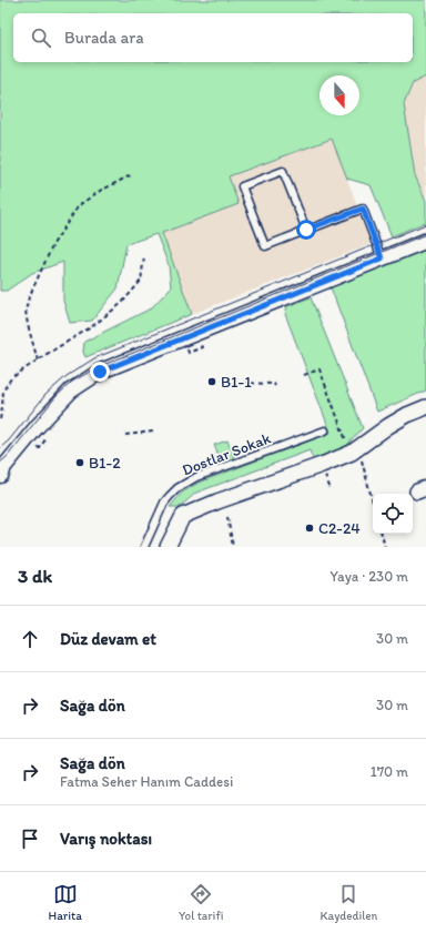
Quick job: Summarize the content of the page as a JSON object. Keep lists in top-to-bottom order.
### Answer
{
  "streets": {
    "lane": ["Dostlar Sokak"]
  },
  "places": ["B1-1", "B1-2", "C2-24"],
  "north": "bottom",
  "page": {
    "search": "Burada ara",
    "heading": ["3 dk", "Yaya · 230 m"],
    "list": [
      ["Düz devam et", "30 m"],
      ["Sağa dön", "30 m"],
      ["Sağa dön", "Fatma Seher Hanım Caddesi", "170 m"],
      "Varış noktası"
    ],
    "nav": ["Harita", "Yol tarifi", "Kaydedilen"]
  }
}
